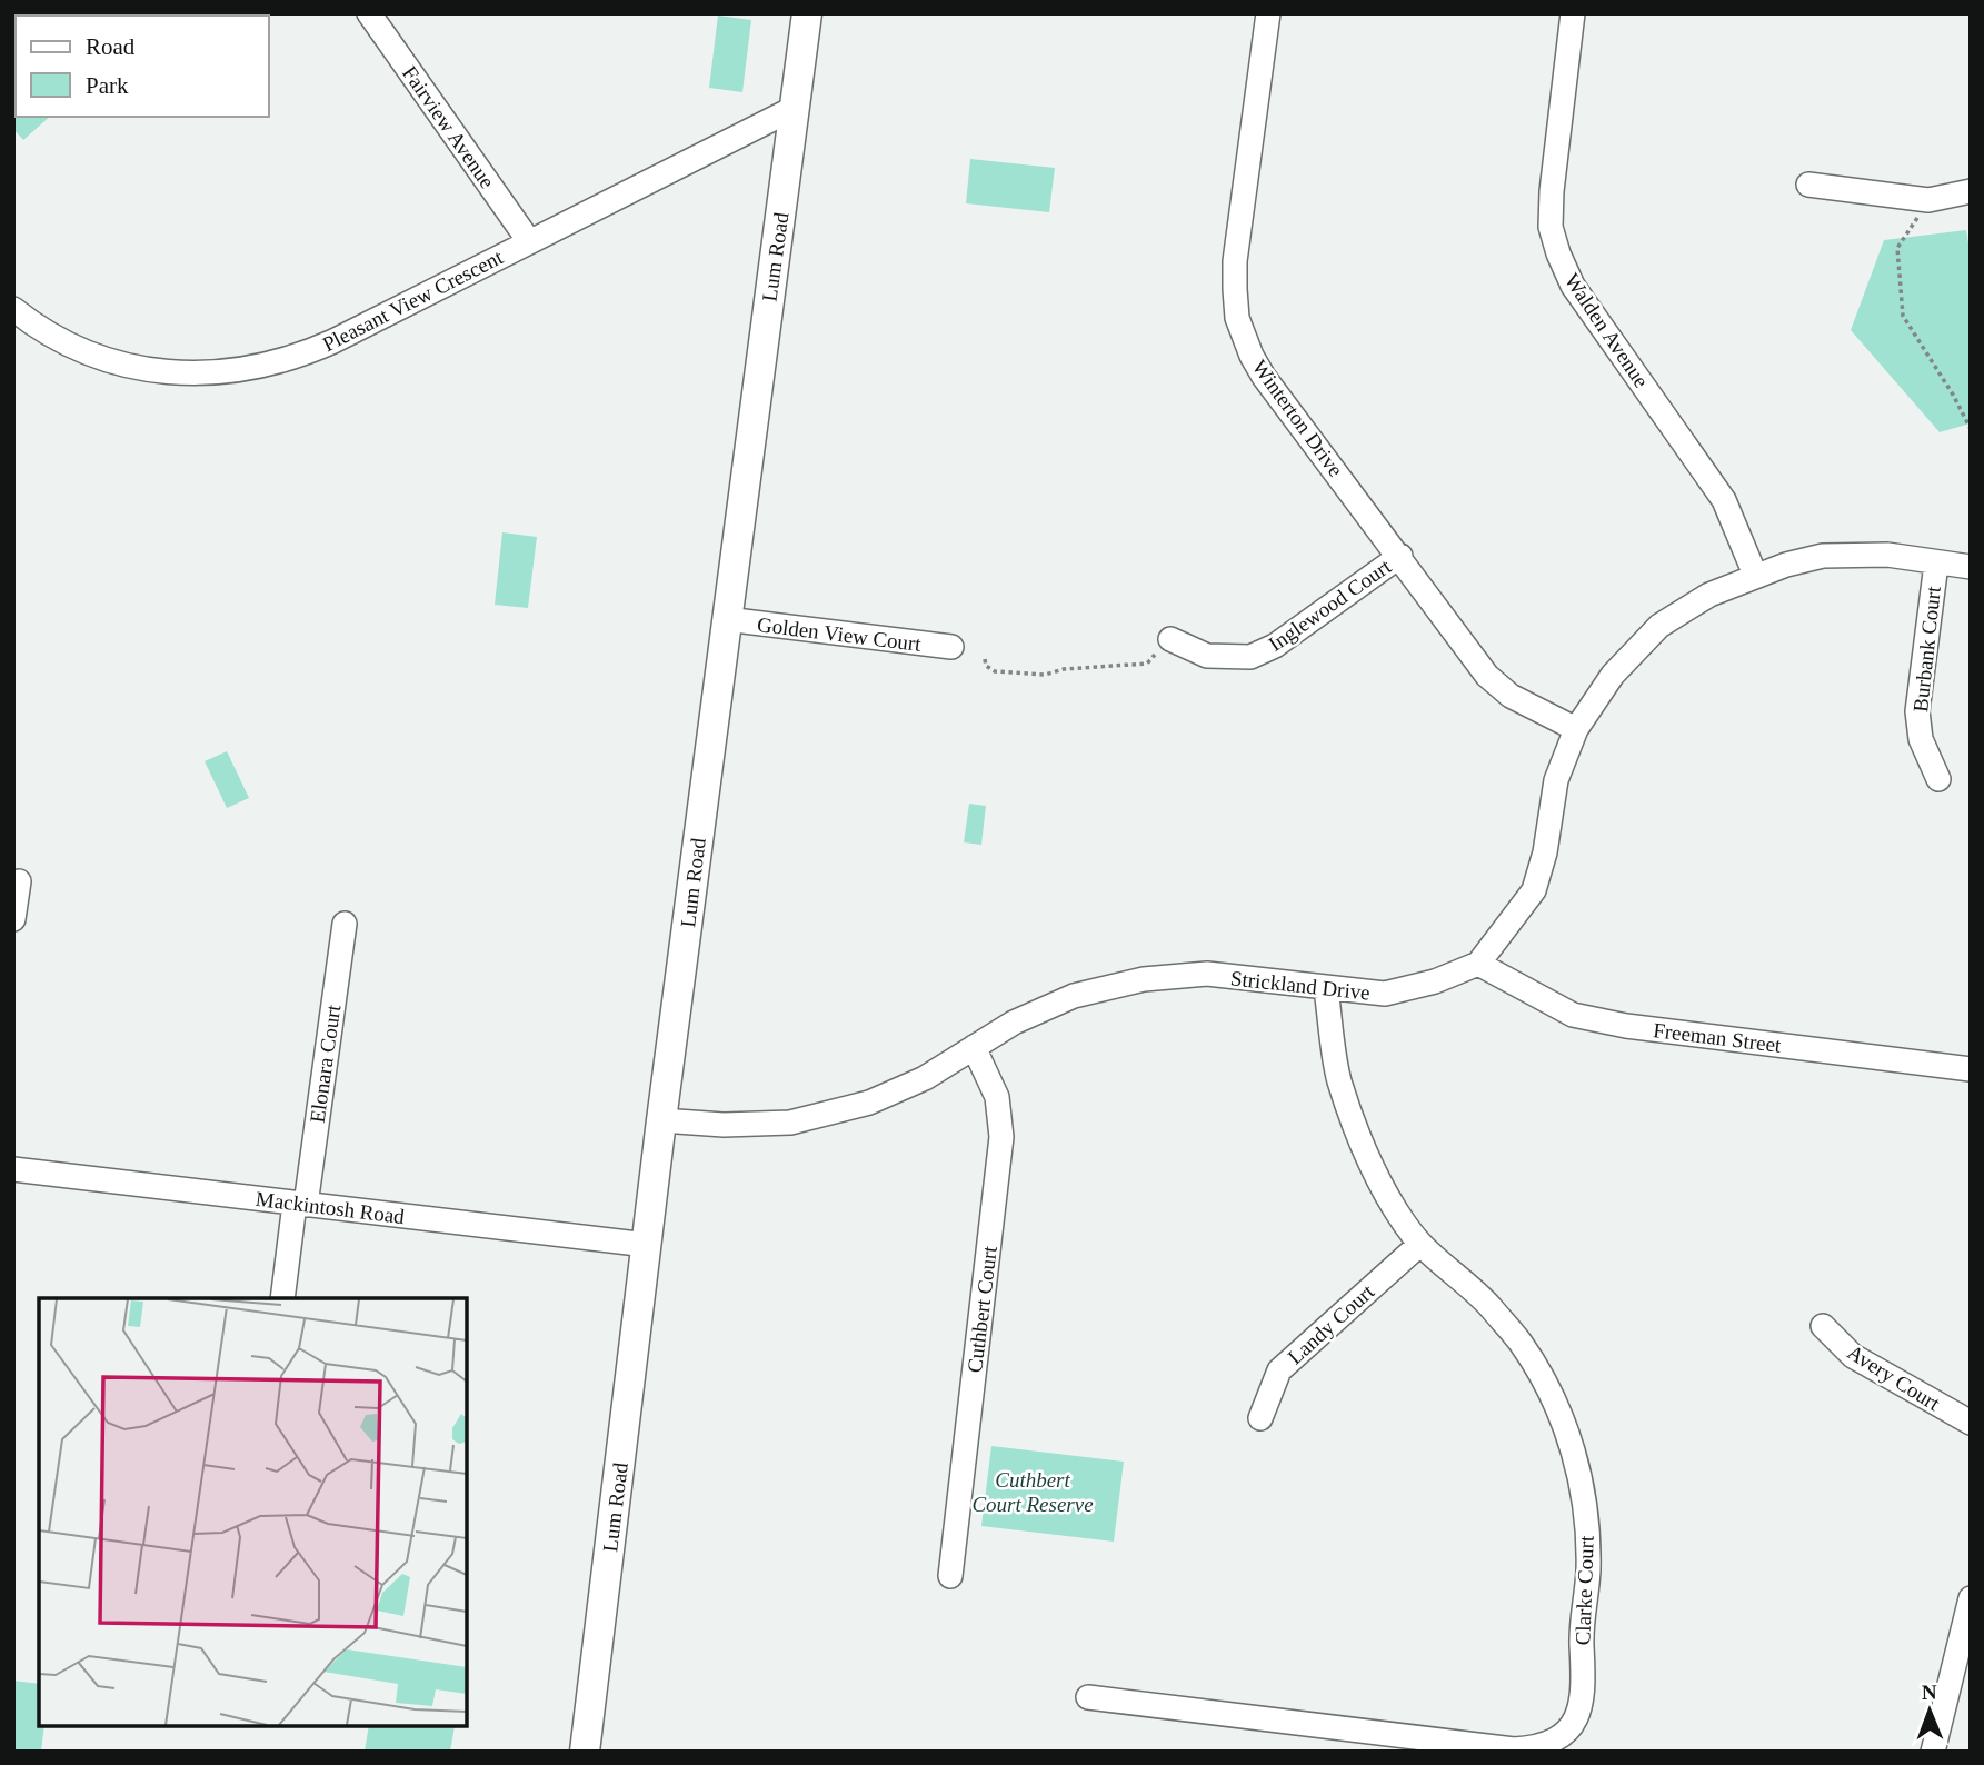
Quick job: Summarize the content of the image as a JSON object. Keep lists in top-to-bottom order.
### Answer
{
  "streets": {
    "street": [
      "Fairview Avenue",
      "Lum Road",
      "Pleasant View Crescent",
      "Walden Avenue",
      "Winterton Drive",
      "Inglewood Court",
      "Golden View Court",
      "Burbank Court",
      "Strickland Drive",
      "Freeman Street",
      "Elonara Court",
      "Mackintosh Road",
      "Cuthbert Court",
      "Landy Court",
      "Avery Court",
      "Clarke Court"
    ]
  },
  "crossings": [
    ["Fairview Avenue", "Pleasant View Crescent"],
    ["Lum Road", "Pleasant View Crescent"],
    ["Lum Road", "Golden View Court"],
    ["Lum Road", "Strickland Drive"],
    ["Lum Road", "Mackintosh Road"],
    ["Walden Avenue", "Strickland Drive"],
    ["Winterton Drive", "Inglewood Court"],
    ["Winterton Drive", "Strickland Drive"],
    ["Burbank Court", "Strickland Drive"],
    ["Strickland Drive", "Freeman Street"],
    ["Strickland Drive", "Cuthbert Court"],
    ["Strickland Drive", "Clarke Court"],
    ["Elonara Court", "Mackintosh Road"],
    ["Landy Court", "Clarke Court"]
  ],
  "parks": ["Cuthbert Court Reserve"],
  "legend": ["Road", "Park"],
  "north": "top"
}
